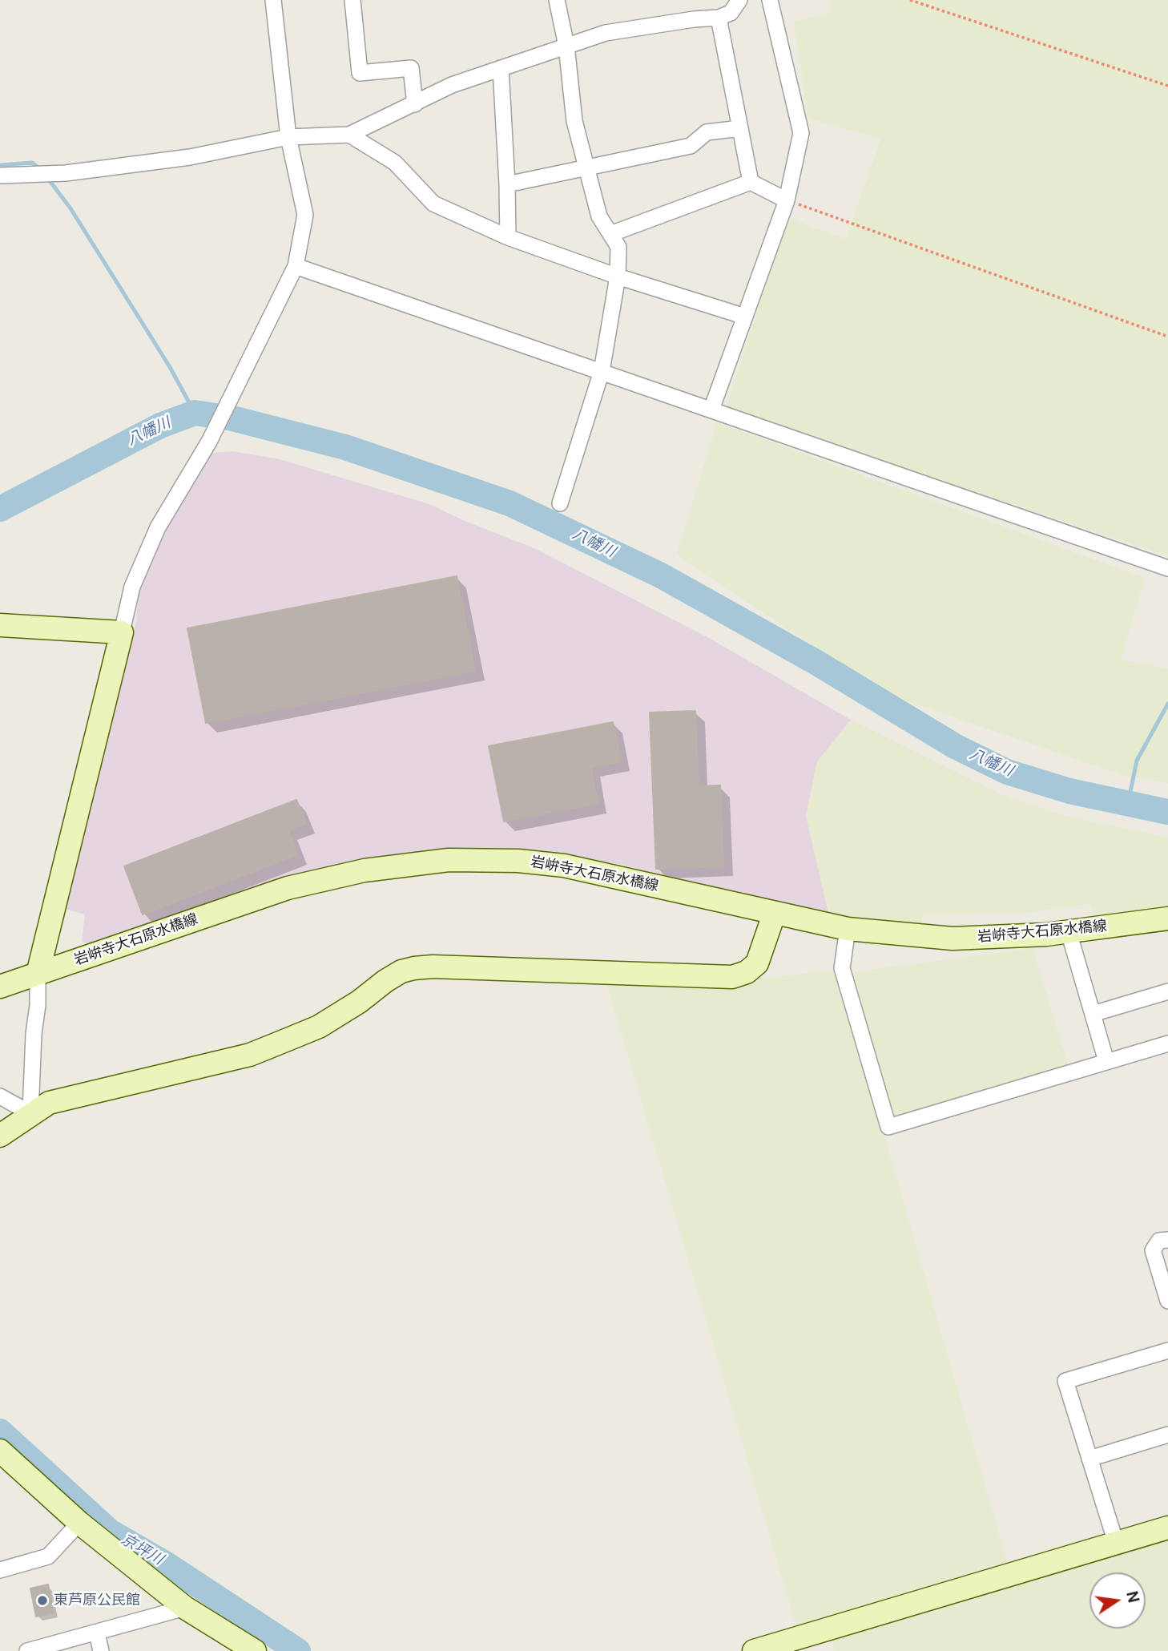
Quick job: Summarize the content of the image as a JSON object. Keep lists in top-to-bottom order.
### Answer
{
  "streets": {
    "street": ["岩峅寺大石原水橋線"]
  },
  "water": ["八幡川", "京坪川"],
  "places": ["東芦原公民館"],
  "north": "right"
}
